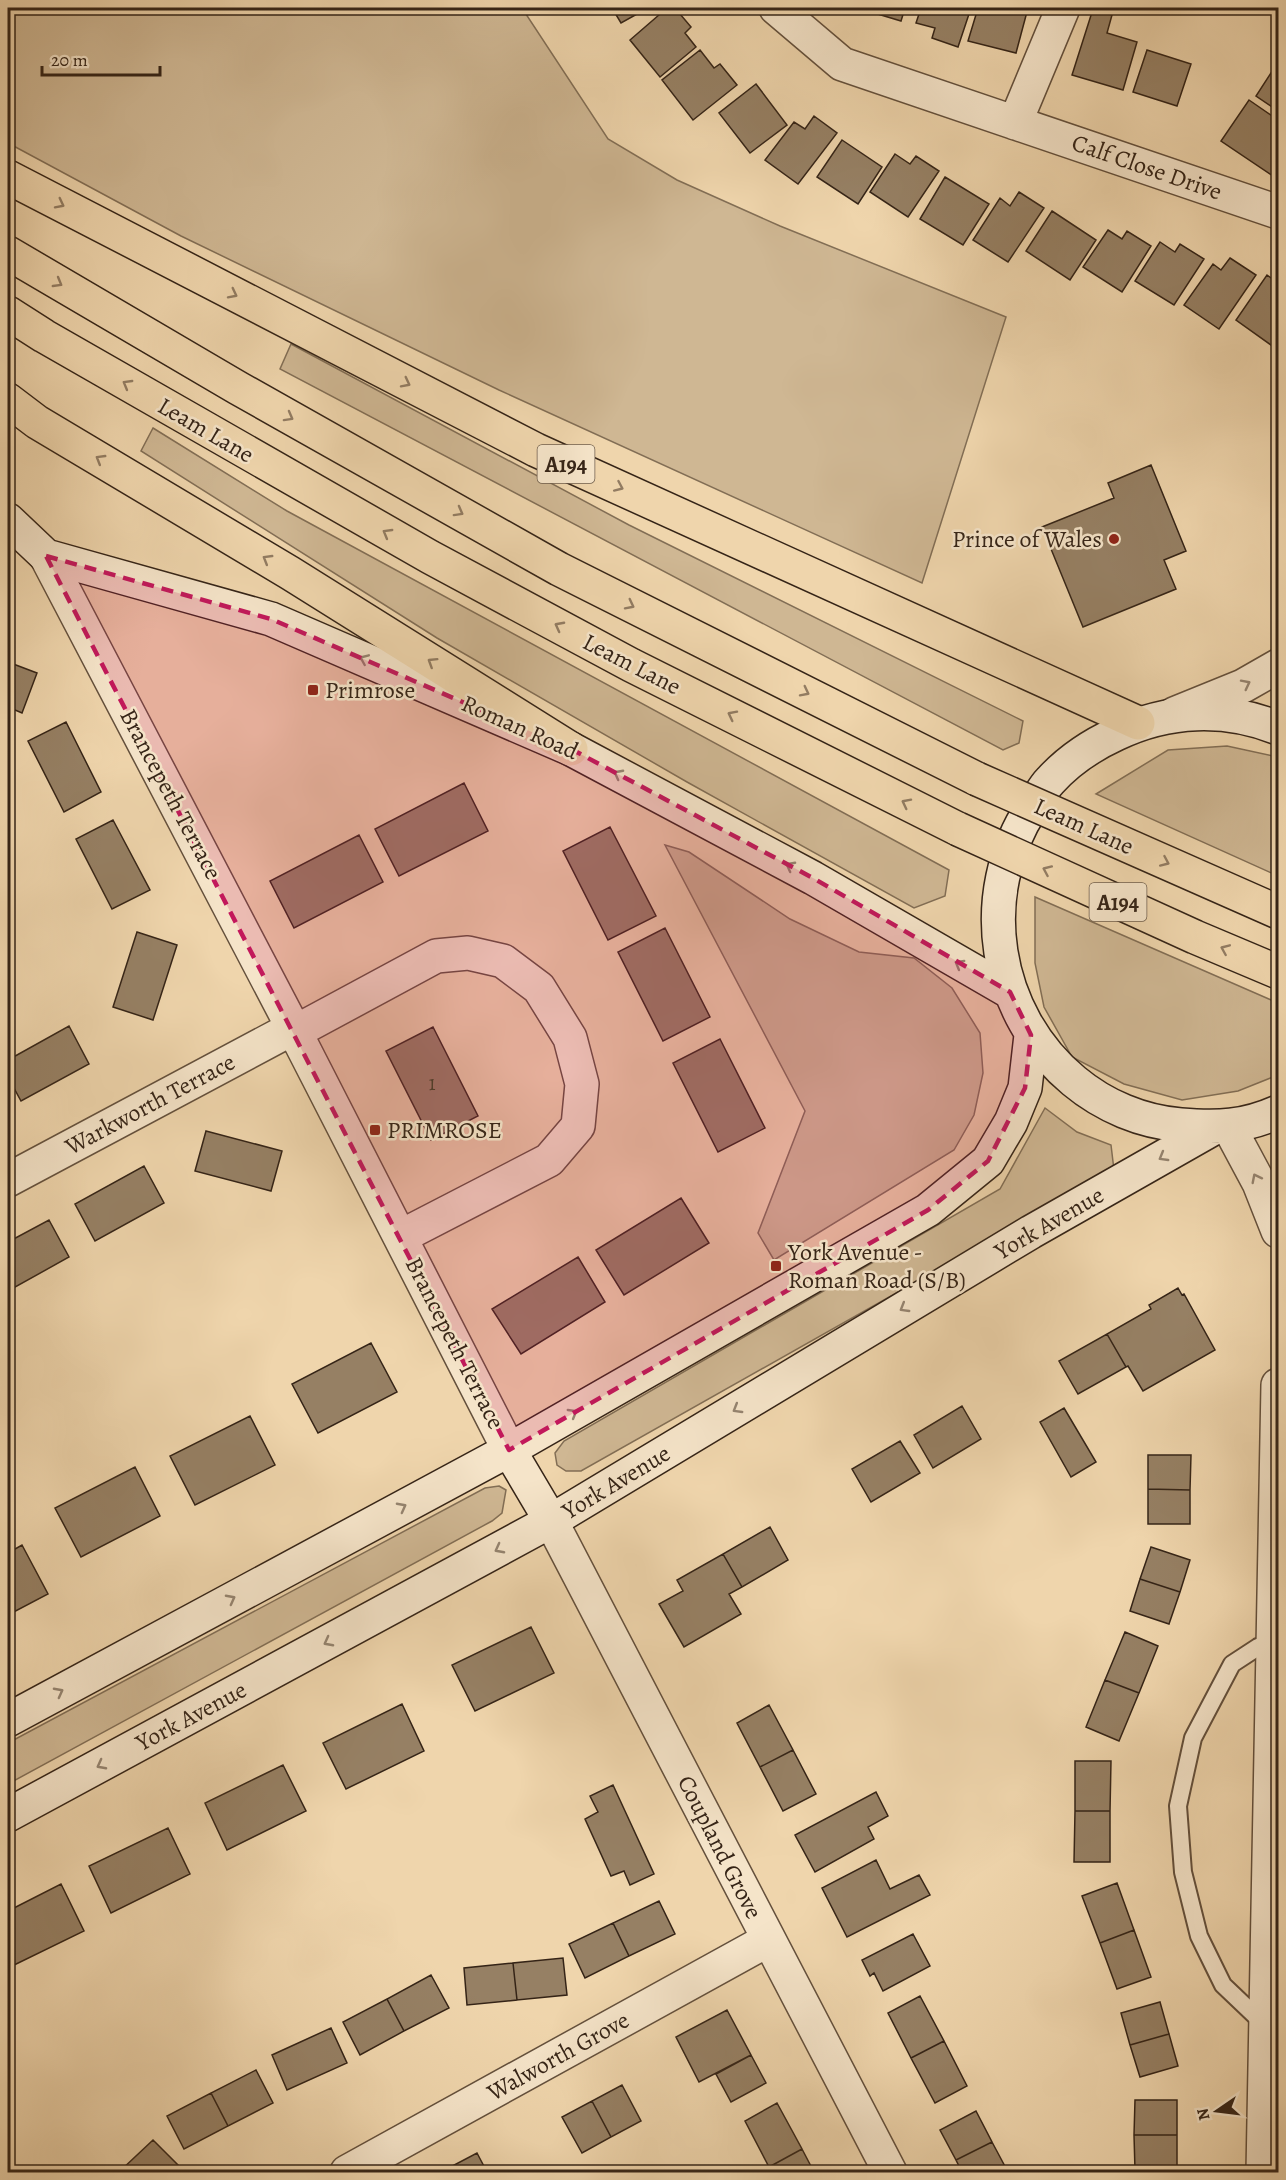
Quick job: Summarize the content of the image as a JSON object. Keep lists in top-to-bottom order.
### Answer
{
  "streets": {
    "highway": ["Leam Lane", "A194"],
    "street": [
      "Calf Close Drive",
      "Roman Road",
      "Brancepeth Terrace",
      "Warkworth Terrace",
      "York Avenue",
      "Coupland Grove",
      "Walworth Grove"
    ]
  },
  "crossings": [
    ["Roman Road", "Brancepeth Terrace"],
    ["Brancepeth Terrace", "Warkworth Terrace"],
    ["Brancepeth Terrace", "York Avenue"],
    ["Brancepeth Terrace", "Coupland Grove"],
    ["York Avenue", "Coupland Grove"],
    ["Coupland Grove", "Walworth Grove"]
  ],
  "one_way": ["Roman Road"],
  "places": {
    "other": ["Prince of Wales"],
    "transit": ["Primrose", "PRIMROSE", "York Avenue - Roman Road (S/B)"]
  },
  "house_numbers": ["1"],
  "scale_bar": "20 m",
  "north": "left"
}
